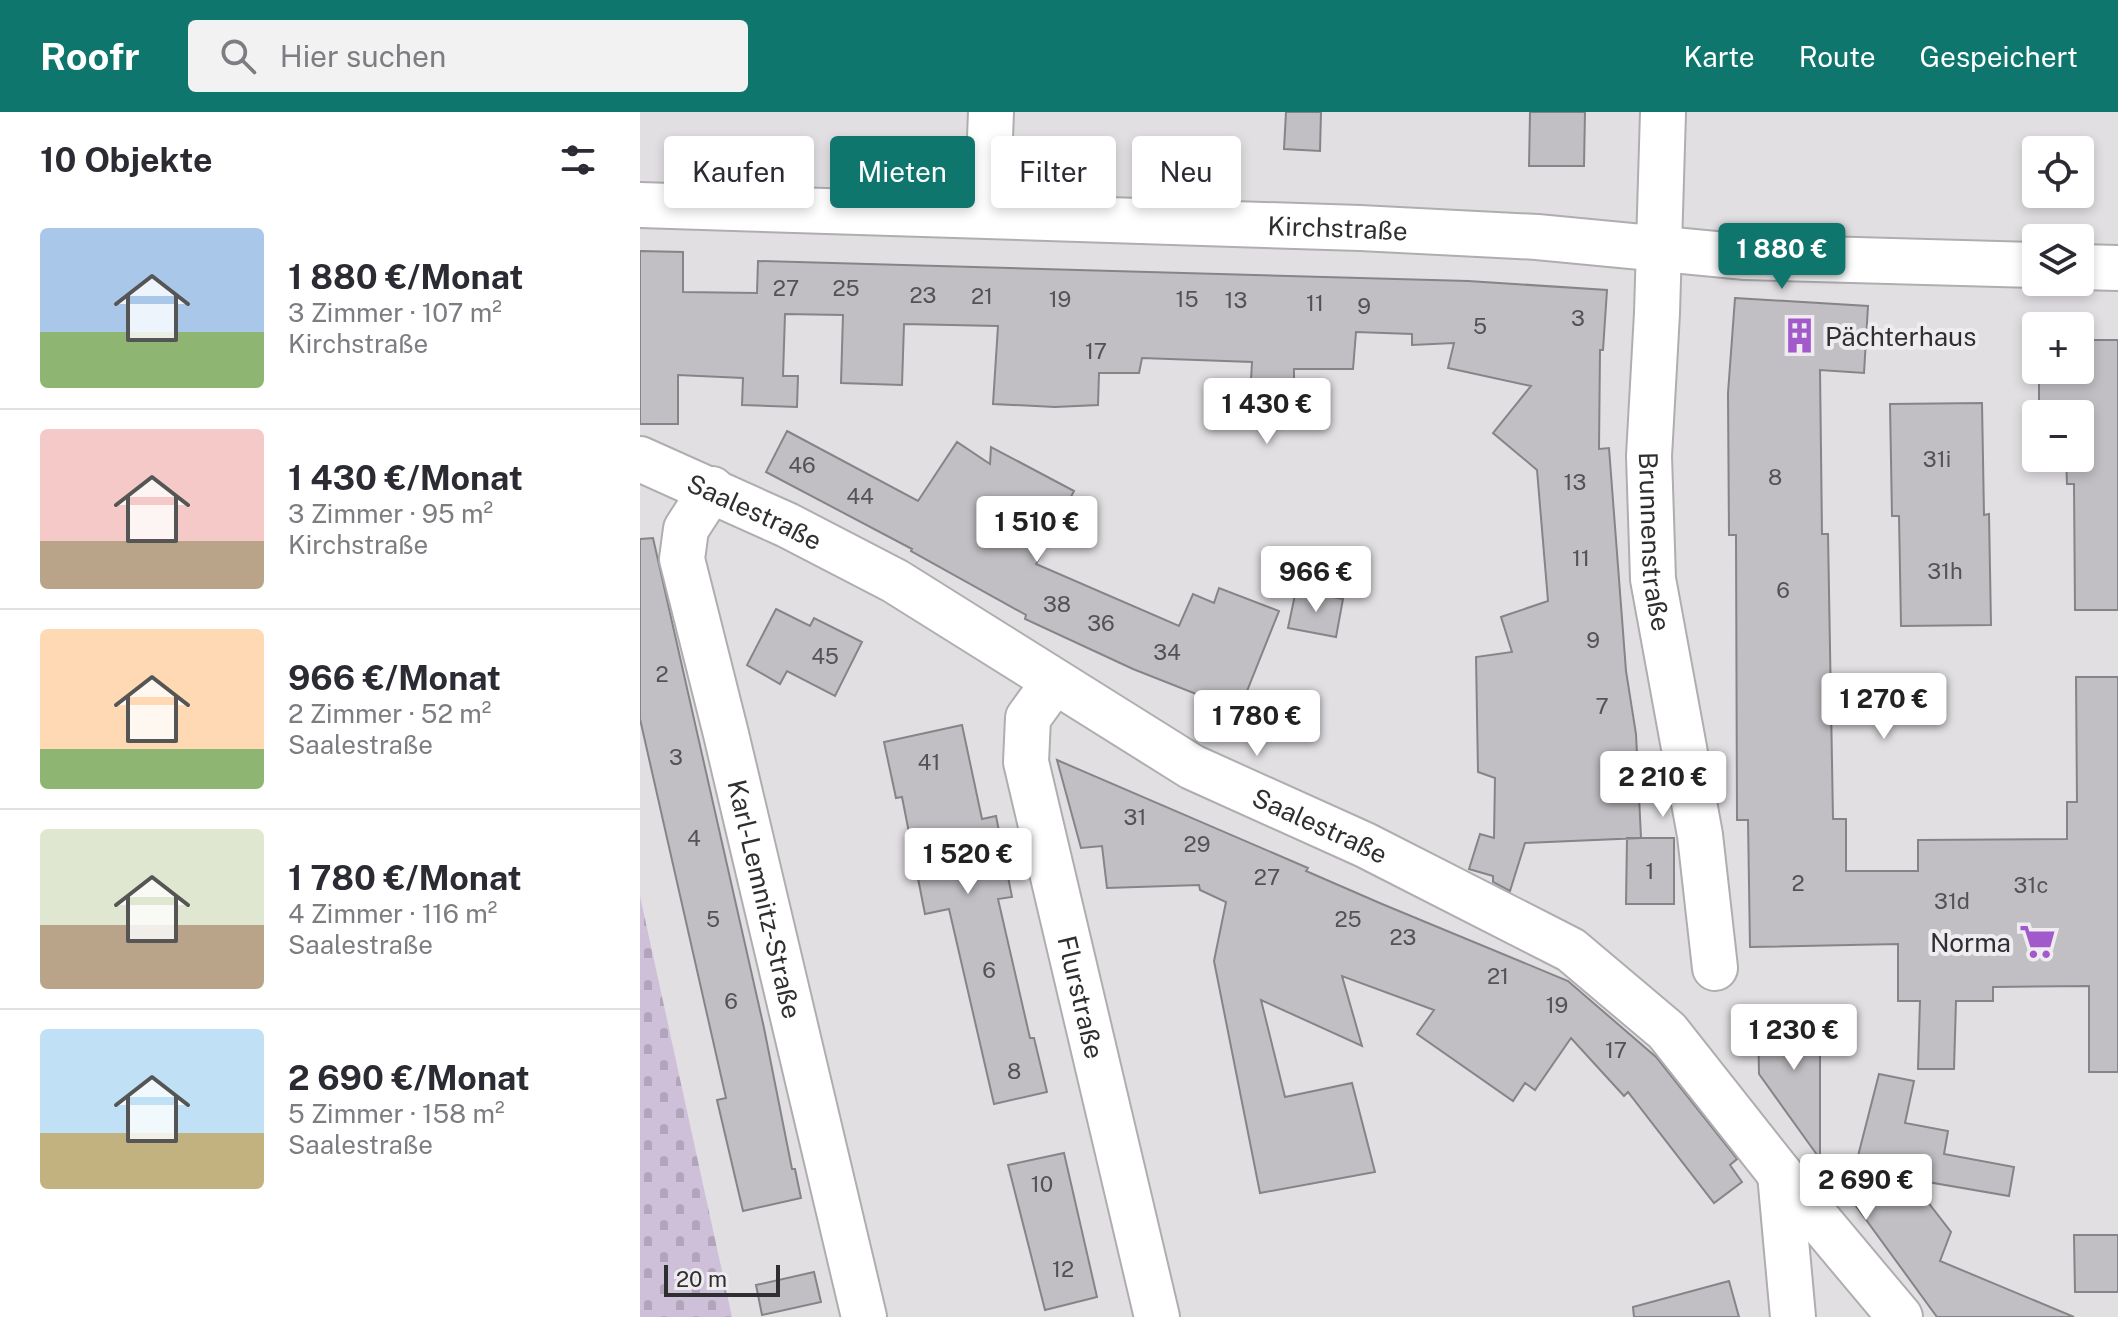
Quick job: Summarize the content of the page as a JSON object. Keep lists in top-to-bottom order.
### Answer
{
  "streets": {
    "street": [
      "Kirchstraße",
      "Saalestraße",
      "Brunnenstraße",
      "Karl-Lemnitz-Straße",
      "Flurstraße"
    ]
  },
  "crossings": [
    ["Kirchstraße", "Brunnenstraße"],
    ["Saalestraße", "Karl-Lemnitz-Straße"],
    ["Saalestraße", "Flurstraße"]
  ],
  "places": {
    "building": ["Pächterhaus"],
    "supermarket": ["Norma"]
  },
  "house_numbers": [
    "27",
    "25",
    "23",
    "21",
    "19",
    "15",
    "13",
    "11",
    "9",
    "3",
    "5",
    "17",
    "31i",
    "46",
    "8",
    "13",
    "44",
    "11",
    "31h",
    "6",
    "38",
    "36",
    "9",
    "34",
    "45",
    "2",
    "7",
    "3",
    "41",
    "31",
    "4",
    "29",
    "1",
    "27",
    "2",
    "31c",
    "31d",
    "5",
    "25",
    "23",
    "6",
    "21",
    "6",
    "19",
    "17",
    "8",
    "10",
    "12"
  ],
  "scale_bar": "20 m",
  "page": {
    "header": "Roofr",
    "search": "Hier suchen",
    "nav": ["Karte", "Route", "Gespeichert"],
    "heading": "10 Objekte",
    "map_buttons": ["+", "−"],
    "chip": [
      "Kaufen",
      "Mieten",
      "Filter",
      "Neu"
    ],
    "list": [
      {
        "name": "1 880 €/Monat",
        "note": "3 Zimmer · 107 m² · Kirchstraße"
      },
      {
        "name": "1 430 €/Monat",
        "note": "3 Zimmer · 95 m² · Kirchstraße"
      },
      {
        "name": "966 €/Monat",
        "note": "2 Zimmer · 52 m² · Saalestraße"
      },
      {
        "name": "1 780 €/Monat",
        "note": "4 Zimmer · 116 m² · Saalestraße"
      },
      {
        "name": "2 690 €/Monat",
        "note": "5 Zimmer · 158 m² · Saalestraße"
      }
    ],
    "price": [
      "1 880 €",
      "1 430 €",
      "1 510 €",
      "966 €",
      "1 270 €",
      "1 780 €",
      "2 210 €",
      "1 520 €",
      "1 230 €",
      "2 690 €"
    ],
    "scale": "20 m"
  }
}
